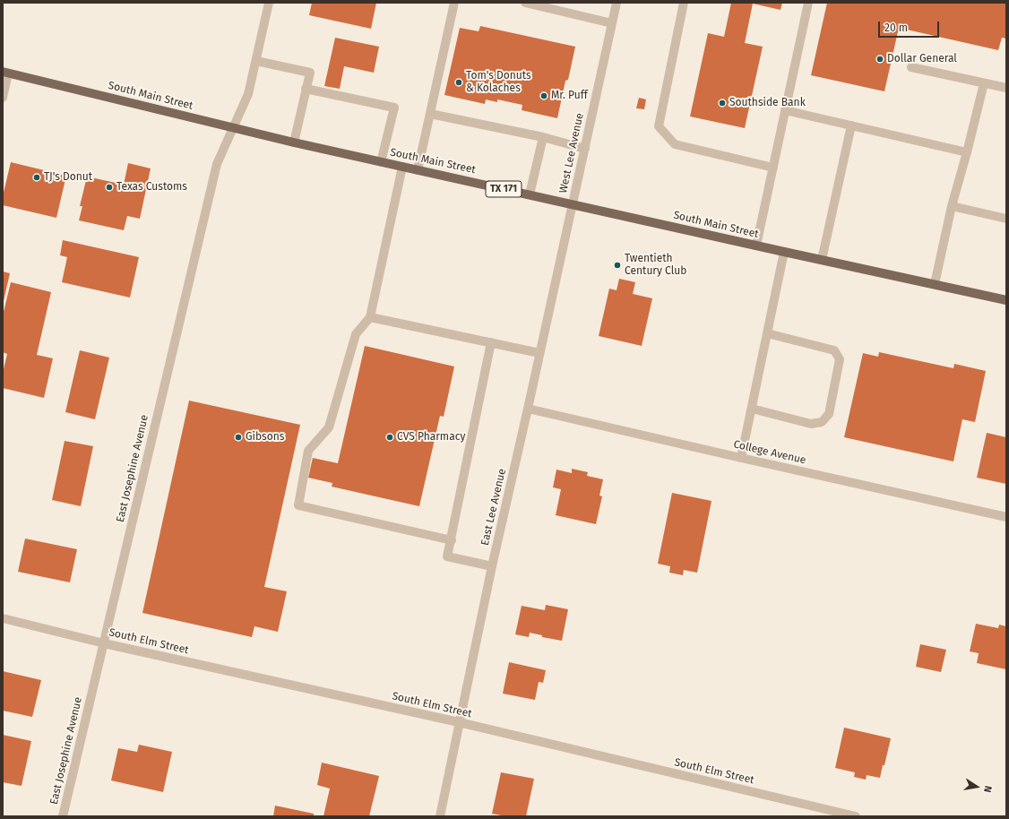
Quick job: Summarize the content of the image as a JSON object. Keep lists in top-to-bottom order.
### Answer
{
  "streets": {
    "main road": ["South Main Street", "TX 171"],
    "street": [
      "West Lee Avenue",
      "College Avenue",
      "East Josephine Avenue",
      "East Lee Avenue",
      "South Elm Street"
    ]
  },
  "crossings": [
    ["South Main Street", "West Lee Avenue"],
    ["South Main Street", "East Josephine Avenue"],
    ["South Main Street", "East Lee Avenue"],
    ["West Lee Avenue", "East Lee Avenue"],
    ["College Avenue", "East Lee Avenue"],
    ["East Josephine Avenue", "South Elm Street"],
    ["East Lee Avenue", "South Elm Street"]
  ],
  "places": [
    "Dollar General",
    "Tom's Donuts & Kolaches",
    "Mr. Puff",
    "Southside Bank",
    "TJ's Donut",
    "Texas Customs",
    "Twentieth Century Club",
    "Gibsons",
    "CVS Pharmacy"
  ],
  "scale_bar": "20 m",
  "north": "right"
}
